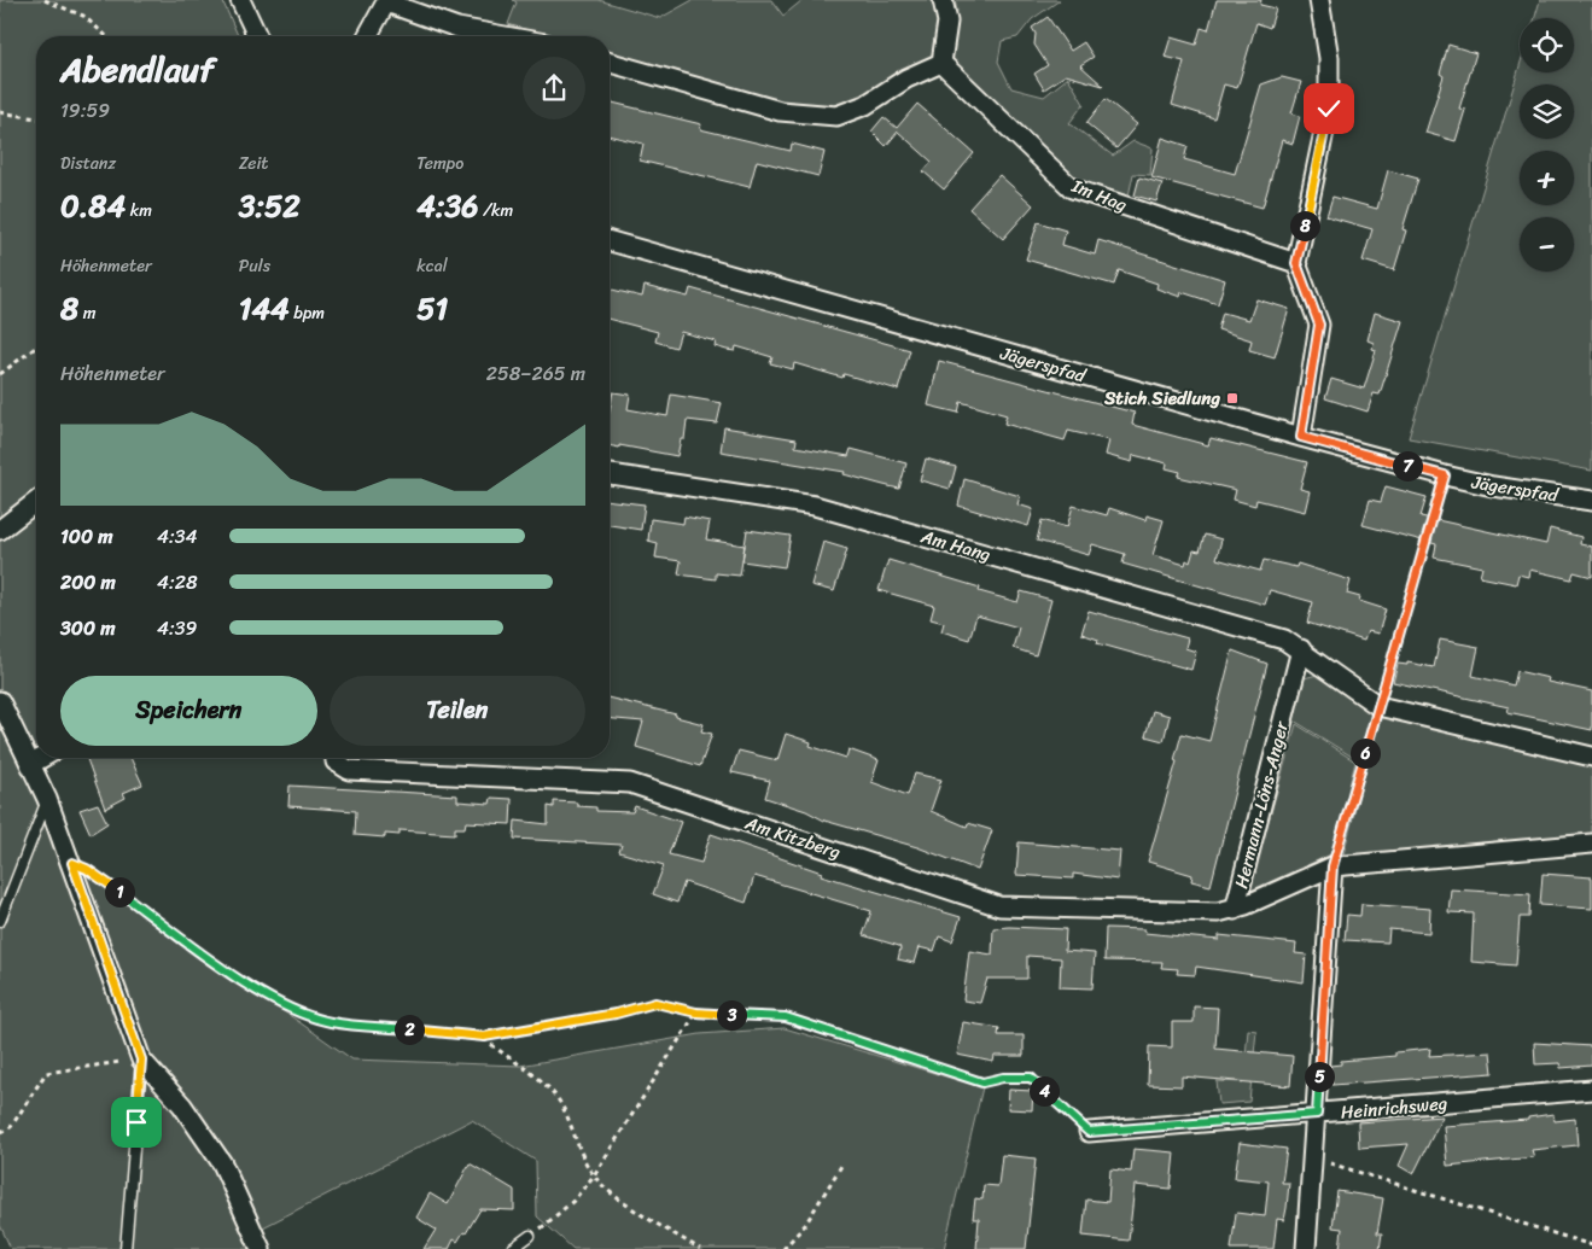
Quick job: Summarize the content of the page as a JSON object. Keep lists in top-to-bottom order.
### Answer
{
  "streets": {
    "street": [
      "Im Hag",
      "Jägerspfad",
      "Am Hang",
      "Hermann-Löns-Anger",
      "Am Kitzberg",
      "Heinrichsweg"
    ]
  },
  "crossings": [
    ["Am Hang", "Hermann-Löns-Anger"],
    ["Hermann-Löns-Anger", "Am Kitzberg"]
  ],
  "places": {
    "transit": ["Stich Siedlung"]
  },
  "page": {
    "map_buttons": ["+", "−"],
    "heading": ["Abendlauf", "19:59"],
    "stats": [
      ["Distanz", "0.84 km"],
      ["Zeit", "3:52"],
      ["Tempo", "4:36 /km"],
      ["Höhenmeter", "8 m"],
      ["Puls", "144 bpm"],
      ["kcal", "51"]
    ],
    "pins": [
      "8",
      "7",
      "6",
      "1",
      "3",
      "2",
      "5",
      "4"
    ],
    "chart": ["Höhenmeter", "258–265 m"],
    "list": [
      {
        "name": "100 m",
        "note": "4:34"
      },
      {
        "name": "200 m",
        "note": "4:28"
      },
      {
        "name": "300 m",
        "note": "4:39"
      }
    ],
    "buttons": ["Speichern", "Teilen"]
  }
}
